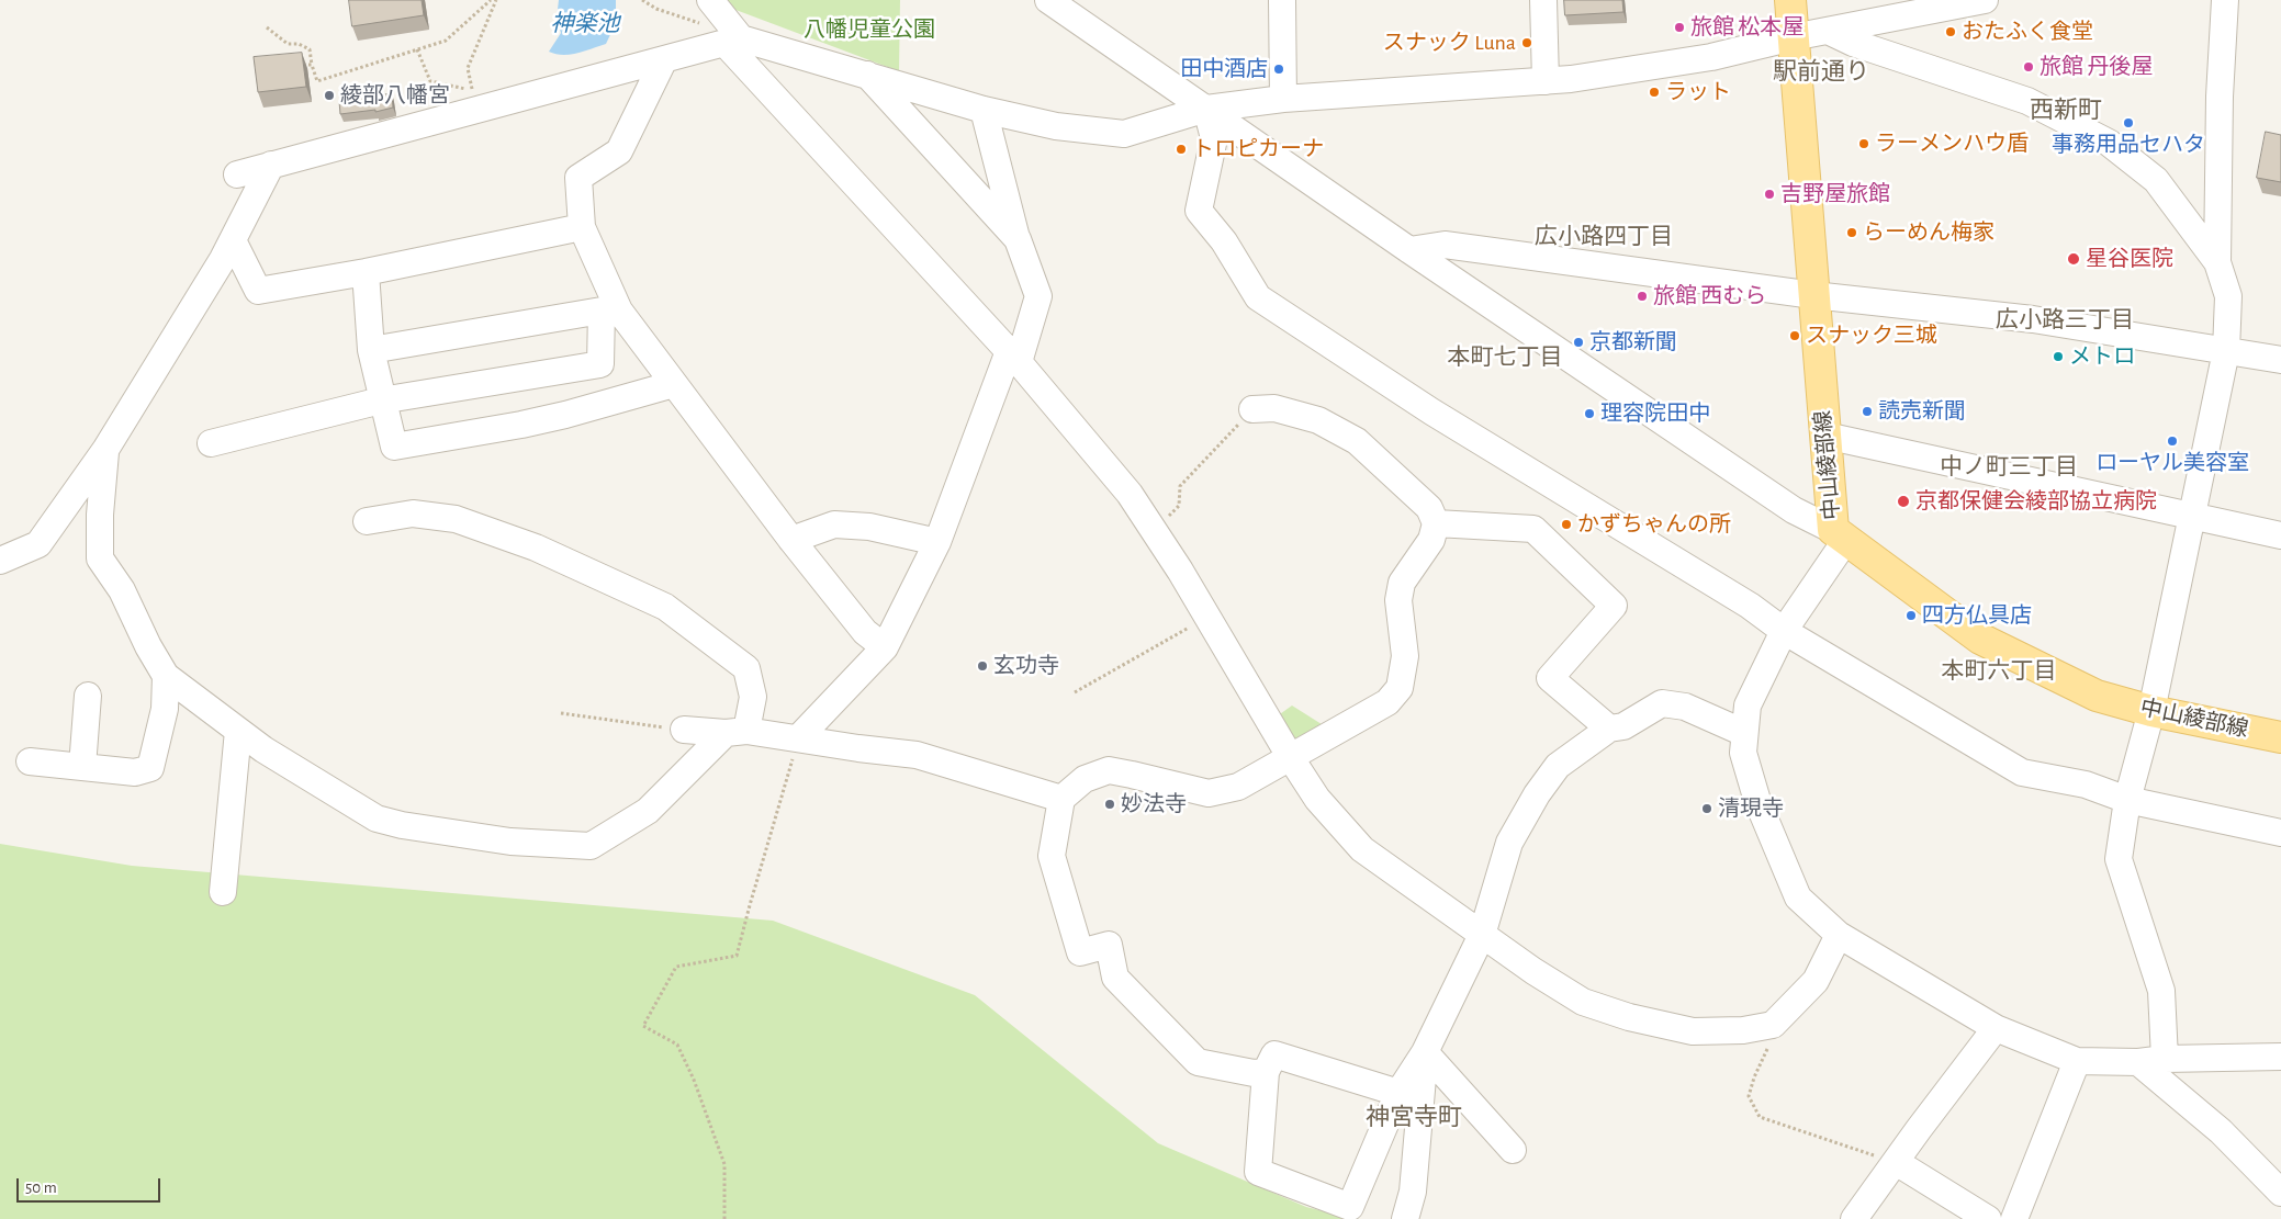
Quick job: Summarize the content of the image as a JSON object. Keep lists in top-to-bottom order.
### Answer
{
  "streets": {
    "main road": ["中山綾部線"]
  },
  "districts": [
    "駅前通り",
    "西新町",
    "広小路四丁目",
    "広小路三丁目",
    "本町七丁目",
    "中ノ町三丁目",
    "本町六丁目",
    "神宮寺町"
  ],
  "water": ["神楽池"],
  "parks": ["八幡児童公園"],
  "places": [
    "旅館 松本屋",
    "おたふく食堂",
    "スナック Luna",
    "旅館 丹後屋",
    "田中酒店",
    "ラット",
    "綾部八幡宮",
    "事務用品セハタ",
    "ラーメンハウ盾",
    "トロピカーナ",
    "吉野屋旅館",
    "らーめん梅家",
    "星谷医院",
    "旅館 西むら",
    "スナック三城",
    "京都新聞",
    "メトロ",
    "読売新聞",
    "理容院田中",
    "ローヤル美容室",
    "京都保健会綾部協立病院",
    "かずちゃんの所",
    "四方仏具店",
    "玄功寺",
    "妙法寺",
    "清現寺"
  ],
  "scale_bar": "50 m"
}
